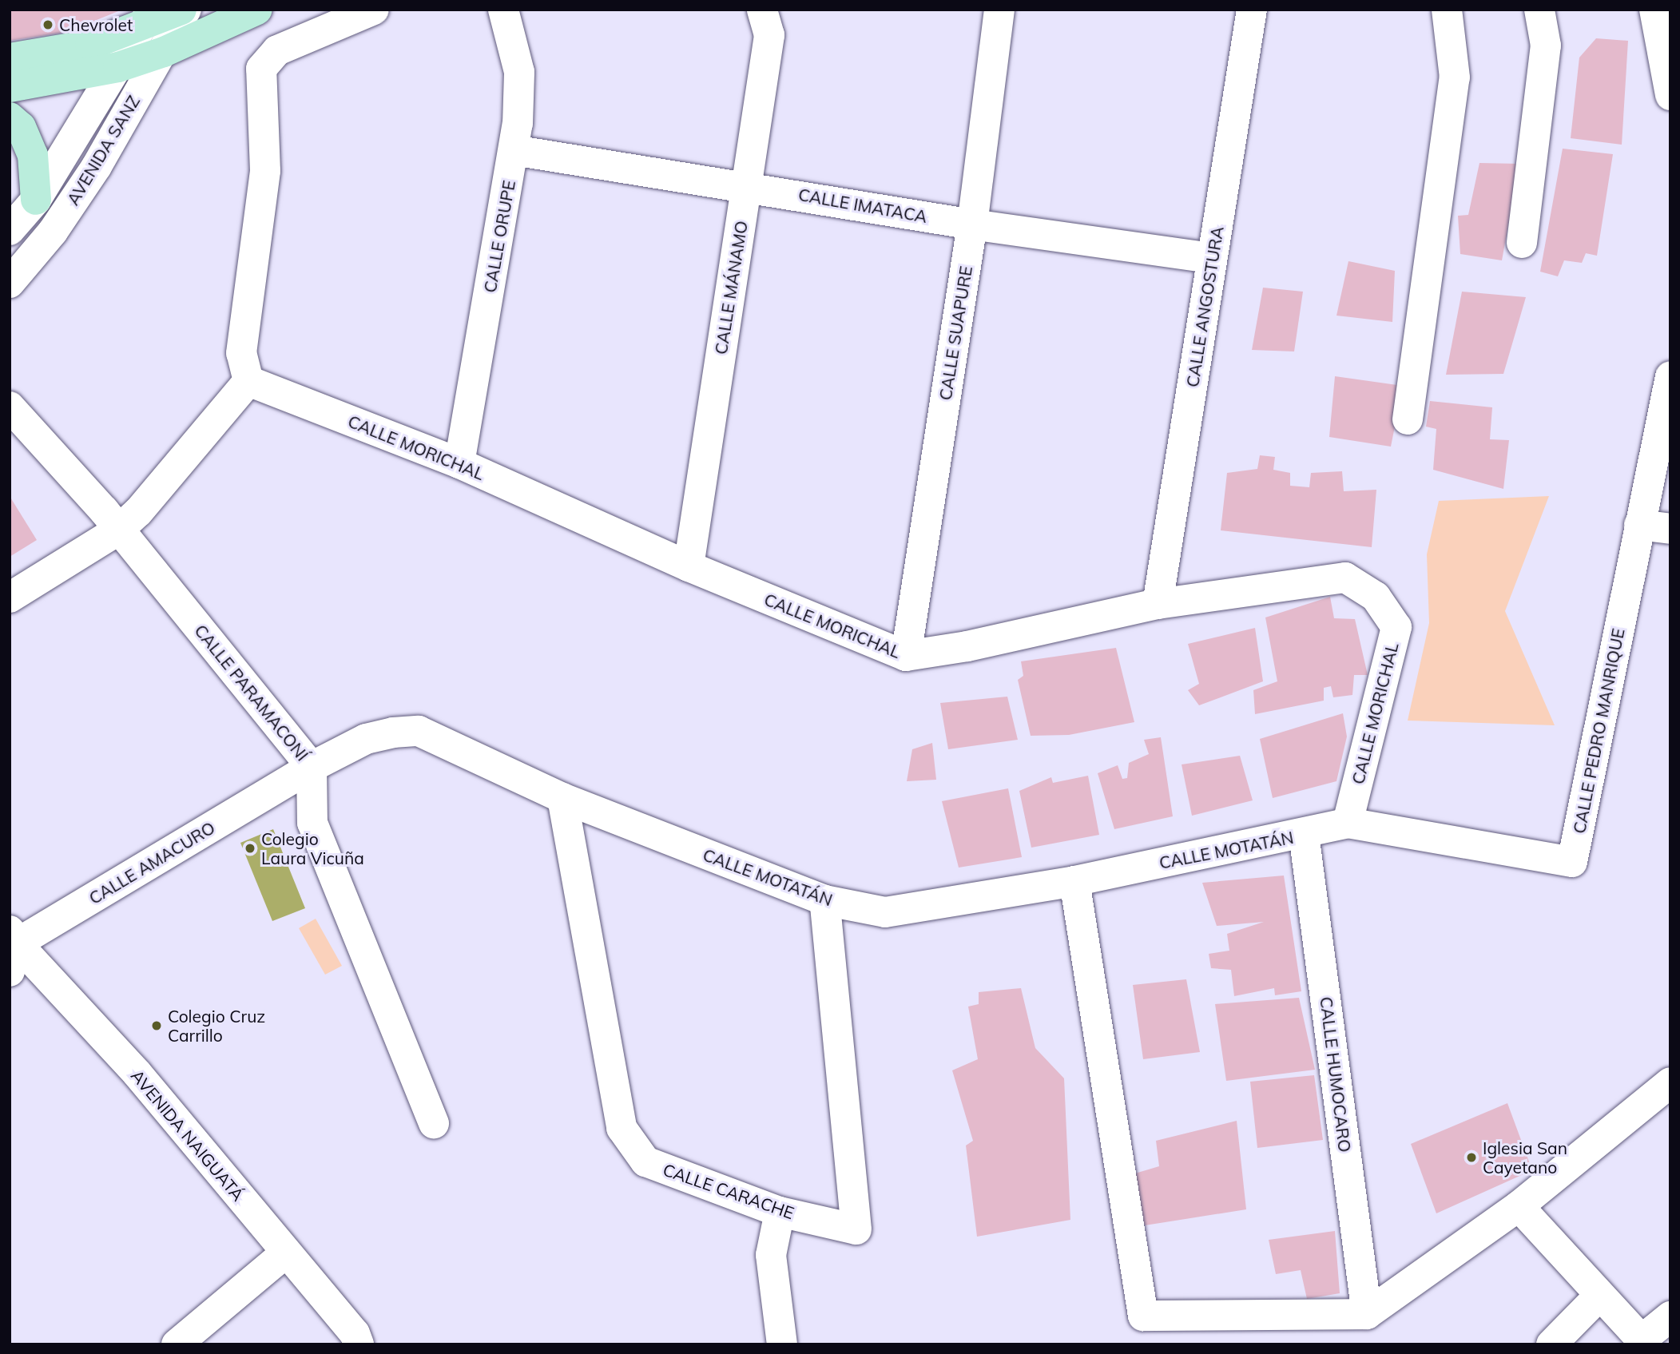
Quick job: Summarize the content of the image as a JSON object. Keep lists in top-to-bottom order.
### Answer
{
  "streets": {
    "street": [
      "AVENIDA SANZ",
      "CALLE IMATACA",
      "CALLE ORUPE",
      "CALLE MÁNAMO",
      "CALLE ANGOSTURA",
      "CALLE SUAPURE",
      "CALLE MORICHAL",
      "CALLE PARAMACONÍ",
      "CALLE PEDRO MANRIQUE",
      "CALLE MOTATÁN",
      "CALLE AMACURO",
      "CALLE HUMOCARO",
      "AVENIDA NAIGUATÁ",
      "CALLE CARACHE"
    ]
  },
  "crossings": [
    ["CALLE IMATACA", "CALLE ORUPE"],
    ["CALLE IMATACA", "CALLE MÁNAMO"],
    ["CALLE IMATACA", "CALLE ANGOSTURA"],
    ["CALLE IMATACA", "CALLE SUAPURE"],
    ["CALLE ORUPE", "CALLE MORICHAL"],
    ["CALLE MÁNAMO", "CALLE MORICHAL"],
    ["CALLE ANGOSTURA", "CALLE MORICHAL"],
    ["CALLE SUAPURE", "CALLE MORICHAL"],
    ["CALLE MORICHAL", "CALLE PEDRO MANRIQUE"],
    ["CALLE MORICHAL", "CALLE MOTATÁN"],
    ["CALLE PARAMACONÍ", "CALLE MOTATÁN"],
    ["CALLE PARAMACONÍ", "CALLE AMACURO"],
    ["CALLE PEDRO MANRIQUE", "CALLE MOTATÁN"],
    ["CALLE MOTATÁN", "CALLE AMACURO"],
    ["CALLE MOTATÁN", "CALLE HUMOCARO"],
    ["CALLE MOTATÁN", "CALLE CARACHE"],
    ["CALLE AMACURO", "AVENIDA NAIGUATÁ"]
  ],
  "places": [
    "Chevrolet",
    "Colegio Laura Vicuña",
    "Colegio Cruz Carrillo",
    "Iglesia San Cayetano"
  ]
}
